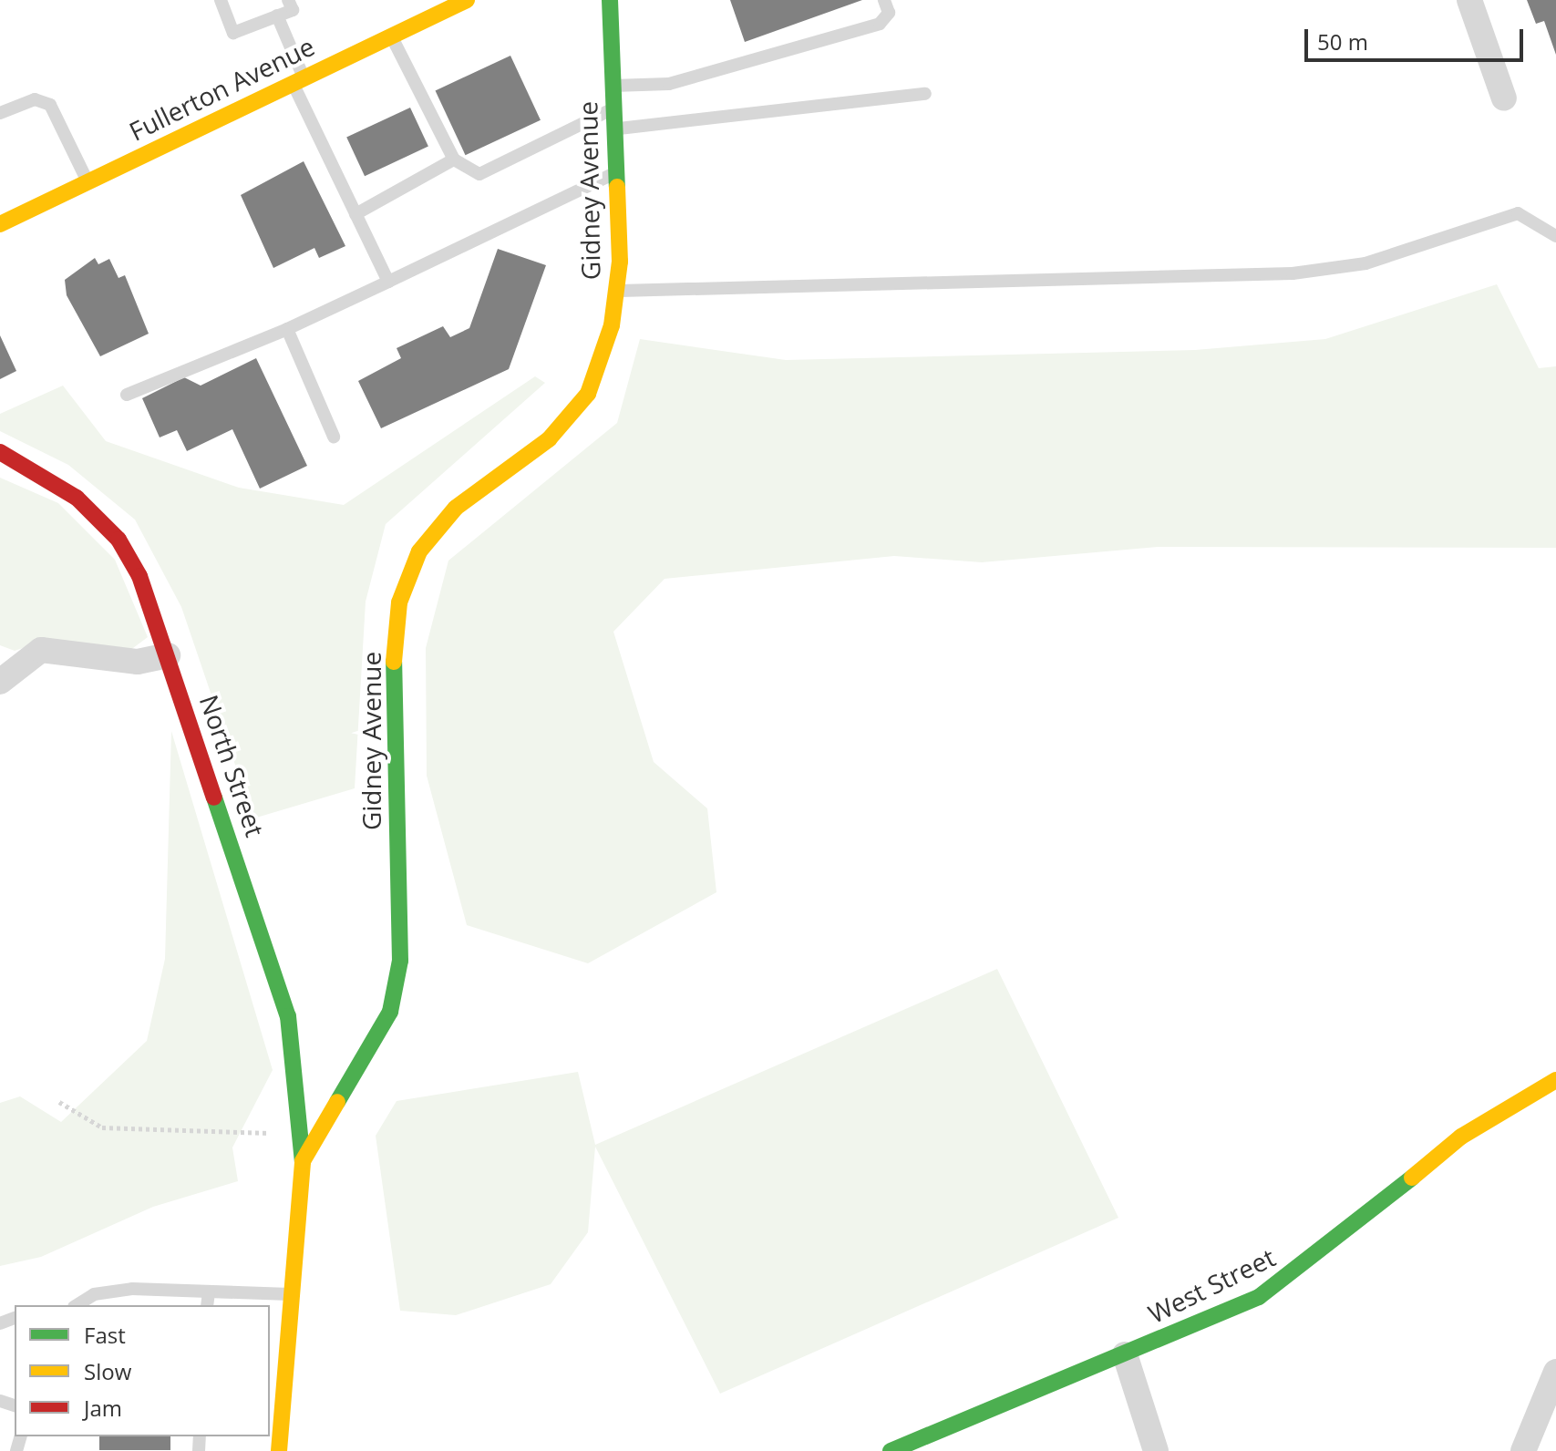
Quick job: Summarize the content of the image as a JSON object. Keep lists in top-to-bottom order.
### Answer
{
  "streets": {
    "street": [
      "Fullerton Avenue",
      "Gidney Avenue",
      "North Street",
      "West Street"
    ]
  },
  "crossings": [
    ["Gidney Avenue", "North Street"]
  ],
  "legend": ["Fast", "Slow", "Jam"],
  "scale_bar": "50 m"
}
